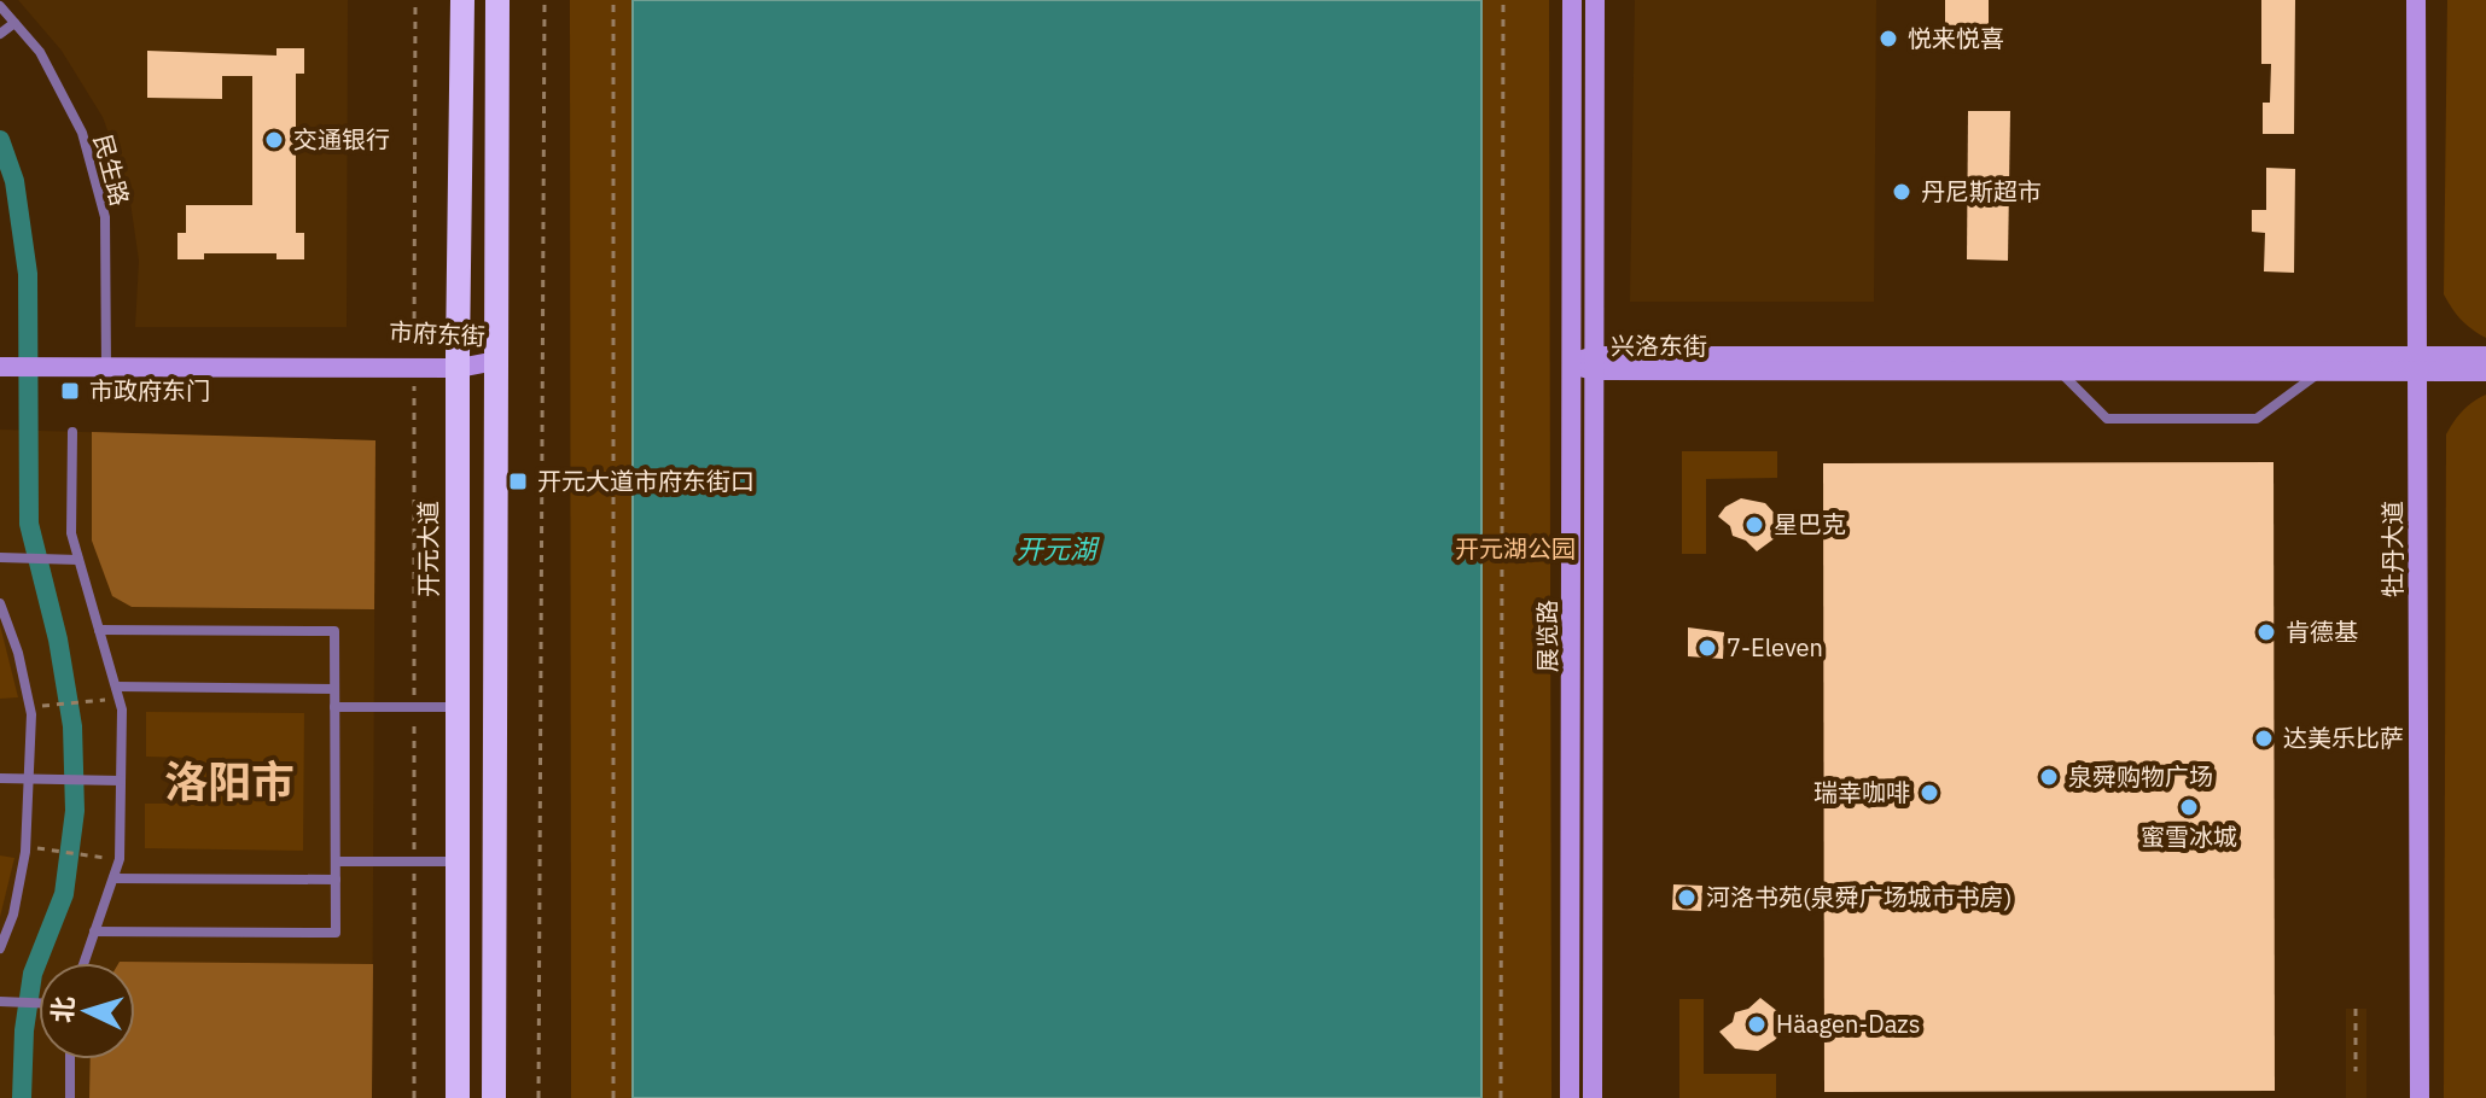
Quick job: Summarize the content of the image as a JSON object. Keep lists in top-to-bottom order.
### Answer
{
  "streets": {
    "main road": ["开元大道"],
    "street": [
      "市府东街",
      "兴洛东街",
      "牡丹大道",
      "展览路"
    ],
    "lane": ["民生路"]
  },
  "crossings": [
    ["民生路", "市府东街"],
    ["市府东街", "开元大道"],
    ["兴洛东街", "牡丹大道"],
    ["兴洛东街", "展览路"]
  ],
  "districts": ["洛阳市"],
  "water": ["开元湖"],
  "parks": ["开元湖公园"],
  "places": {
    "other": [
      "悦来悦喜",
      "交通银行",
      "丹尼斯超市",
      "星巴克",
      "肯德基",
      "7-Eleven",
      "达美乐比萨",
      "泉舜购物广场",
      "瑞幸咖啡",
      "蜜雪冰城",
      "河洛书苑(泉舜广场城市书房)",
      "Häagen-Dazs"
    ],
    "transit": ["市政府东门", "开元大道市府东街口"]
  },
  "north": "left"
}
